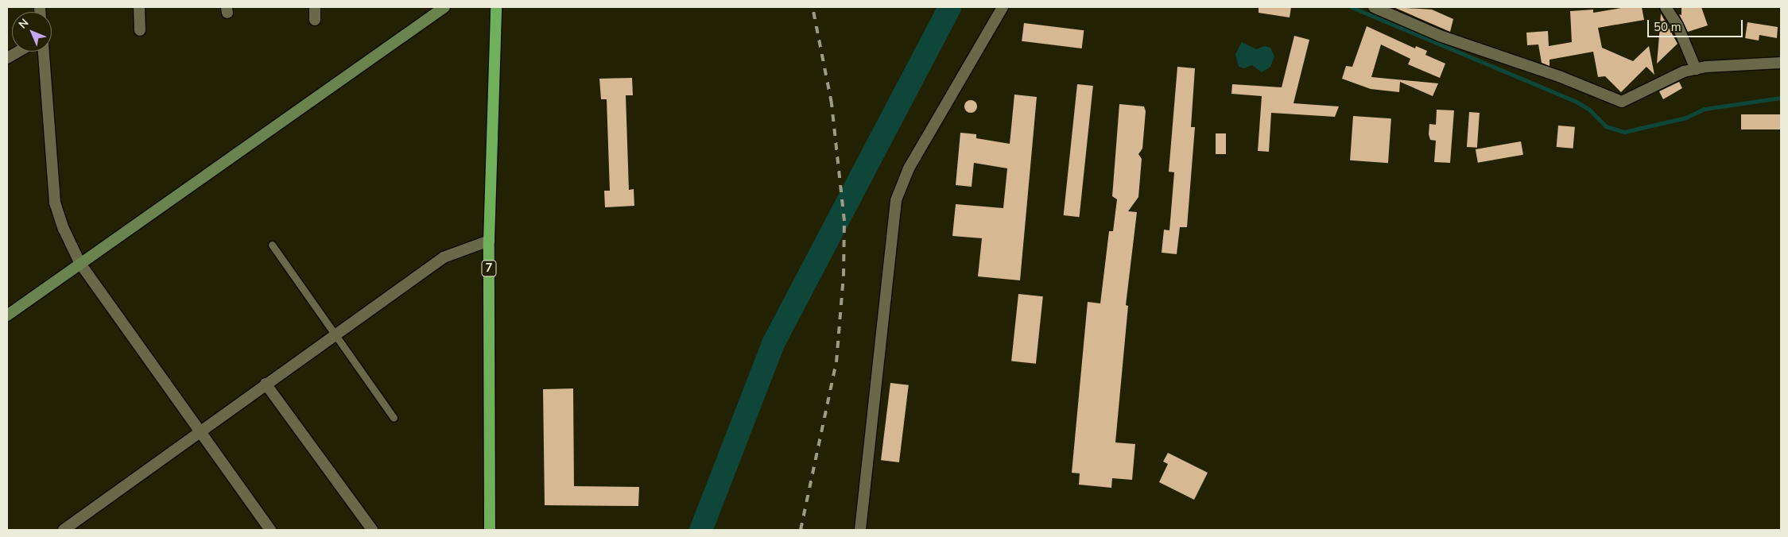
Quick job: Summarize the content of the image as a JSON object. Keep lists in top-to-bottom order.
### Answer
{
  "streets": {
    "highway": ["7"]
  },
  "scale_bar": "50 m",
  "north": "top left"
}
